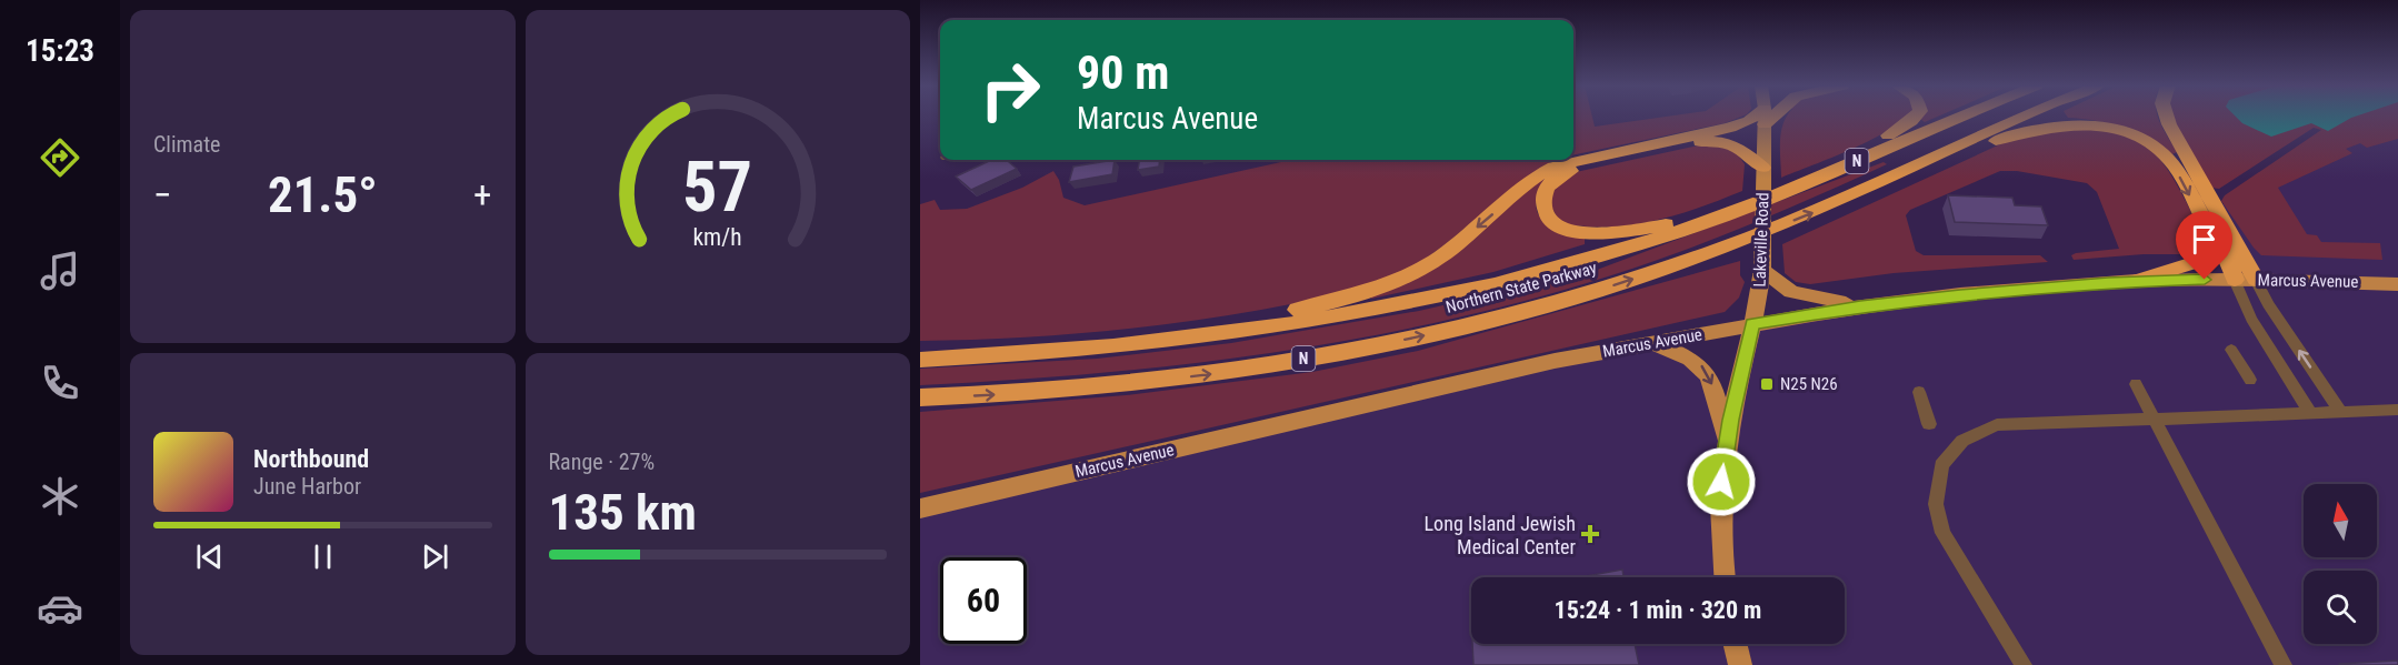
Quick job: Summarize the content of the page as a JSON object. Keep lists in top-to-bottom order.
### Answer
{
  "streets": {
    "highway": ["N", "Northern State Parkway"],
    "main road": ["Lakeville Road", "Marcus Avenue"]
  },
  "crossings": [
    ["Lakeville Road", "Marcus Avenue"]
  ],
  "places": {
    "transit": ["N25 N26"],
    "health": ["Long Island Jewish Medical Center"]
  },
  "north": "top",
  "page": {
    "tabs": "15:23",
    "tile": [
      "Climate",
      ["Range · 27%", "135 km"]
    ],
    "turn": ["90 m", "Marcus Avenue"],
    "heat": ["−", "21.5°", "+"],
    "song": ["Northbound", "June Harbor"],
    "limit": "60",
    "trip": "15:24 · 1 min · 320 m",
    "gauge": ["57", "km/h"]
  }
}
